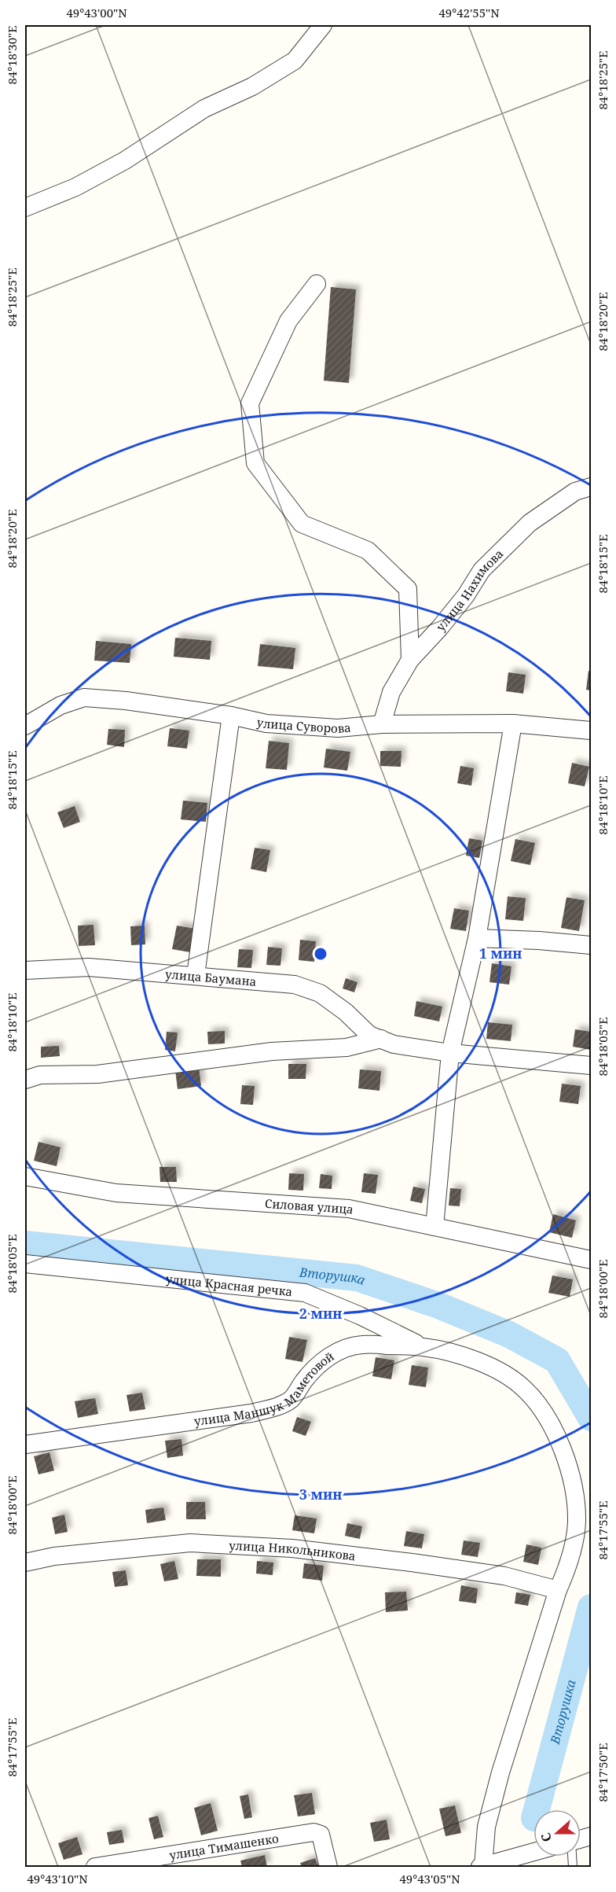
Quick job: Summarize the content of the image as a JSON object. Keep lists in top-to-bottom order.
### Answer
{
  "streets": {
    "street": [
      "улица Нахимова",
      "улица Суворова",
      "улица Баумана",
      "Силовая улица",
      "улица Красная речка",
      "улица Маншук Маметовой",
      "улица Никольникова",
      "улица Тимашенко"
    ]
  },
  "crossings": [
    ["улица Нахимова", "улица Суворова"],
    ["улица Красная речка", "улица Маншук Маметовой"],
    ["улица Маншук Маметовой", "улица Никольникова"]
  ],
  "water": ["Вторушка"],
  "north": "left",
  "coordinates": [
    "49°43'00\"N",
    "49°42'55\"N",
    "84°18'30\"E",
    "84°18'25\"E",
    "84°18'20\"E",
    "84°18'15\"E",
    "84°18'10\"E",
    "84°18'05\"E",
    "84°18'00\"E",
    "84°17'55\"E",
    "84°17'50\"E",
    "49°43'10\"N",
    "49°43'05\"N"
  ],
  "rings": ["1 мин", "2 мин", "3 мин"]
}
